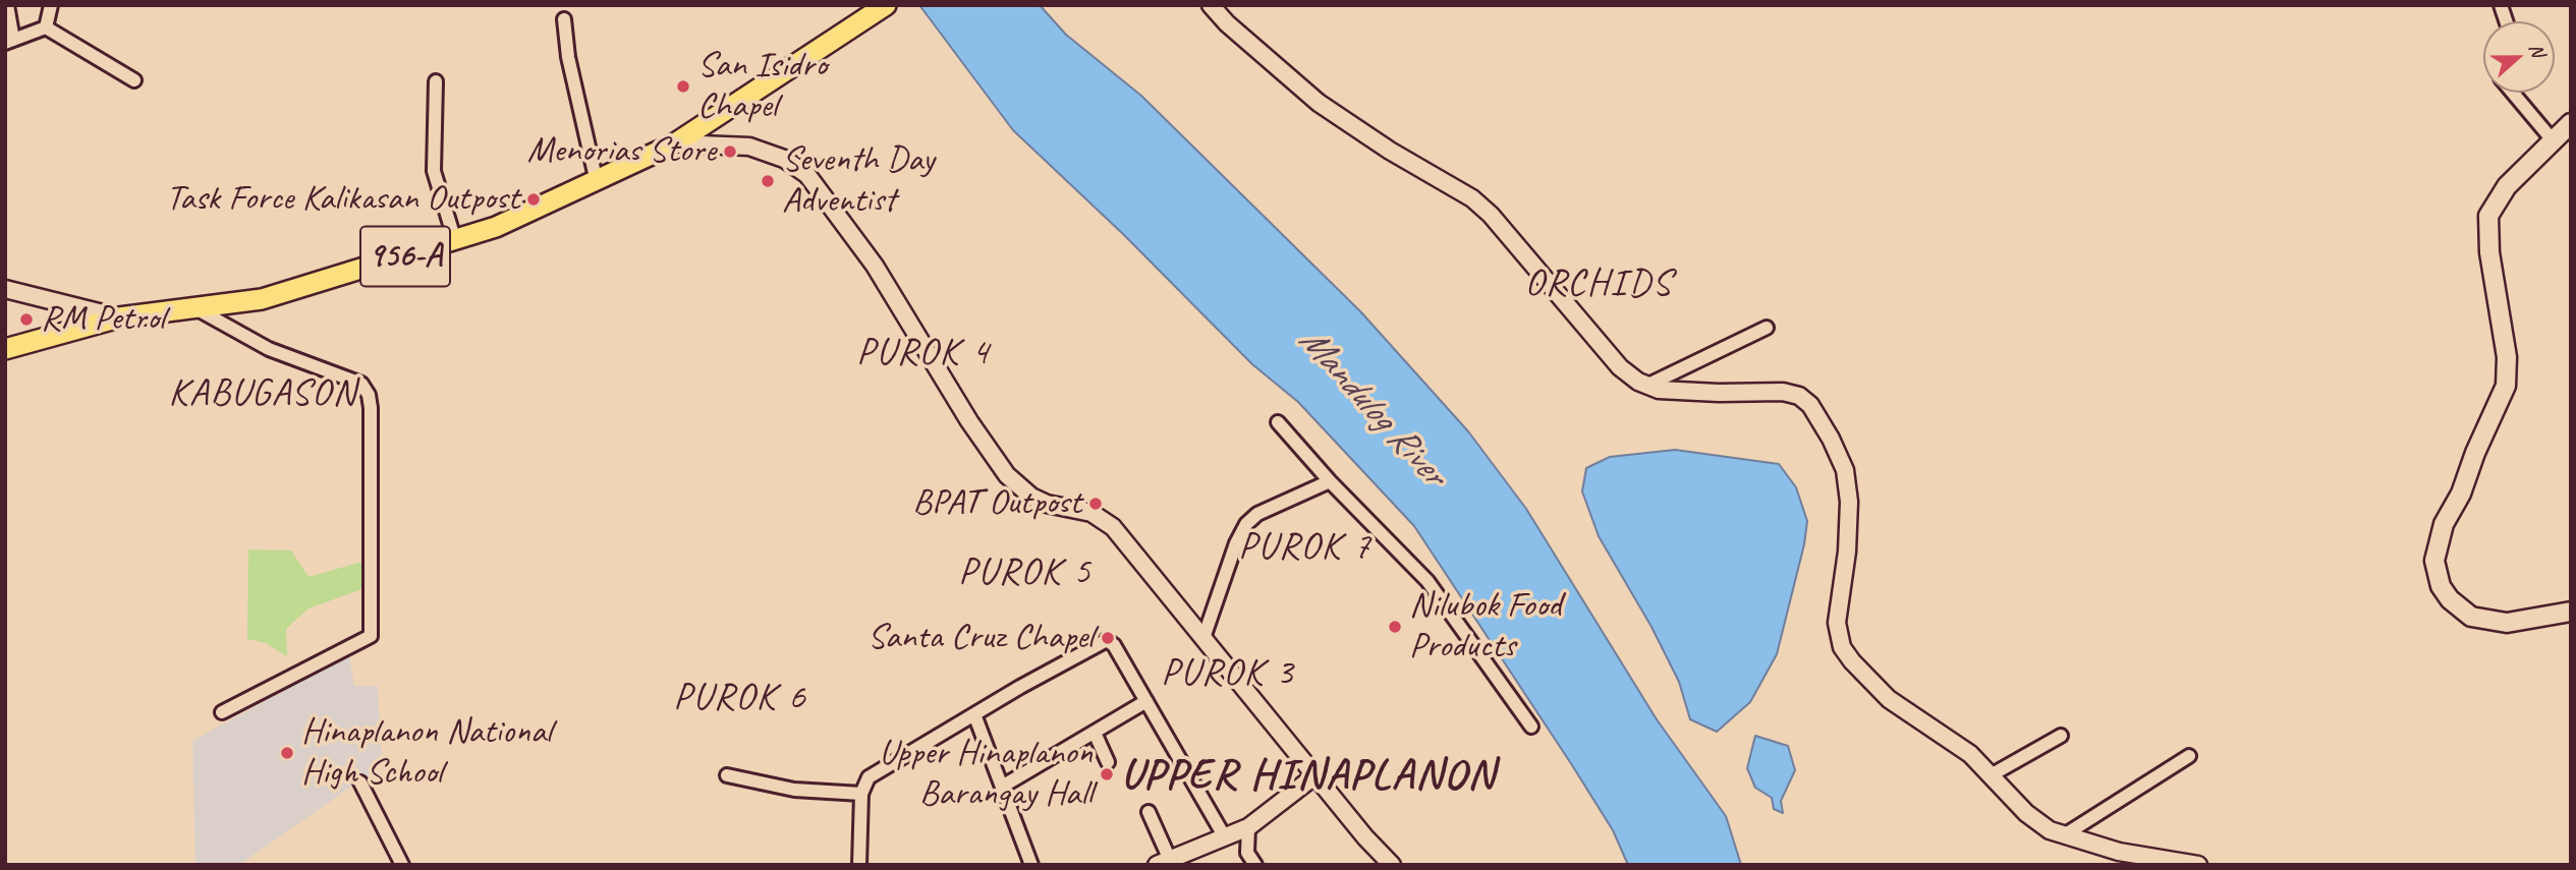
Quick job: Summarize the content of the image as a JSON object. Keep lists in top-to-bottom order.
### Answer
{
  "streets": {
    "main road": ["956-A"]
  },
  "districts": [
    "ORCHIDS",
    "PUROK 4",
    "KABUGASON",
    "PUROK 7",
    "PUROK 5",
    "PUROK 3",
    "PUROK 6",
    "UPPER HINAPLANON"
  ],
  "water": ["Mandulog River"],
  "places": [
    "San Isidro Chapel",
    "Menorias Store",
    "Seventh Day Adventist",
    "Task Force Kalikasan Outpost",
    "RM Petrol",
    "BPAT Outpost",
    "Nilubok Food Products",
    "Santa Cruz Chapel",
    "Hinaplanon National High School",
    "Upper Hinaplanon Barangay Hall"
  ],
  "north": "right"
}
